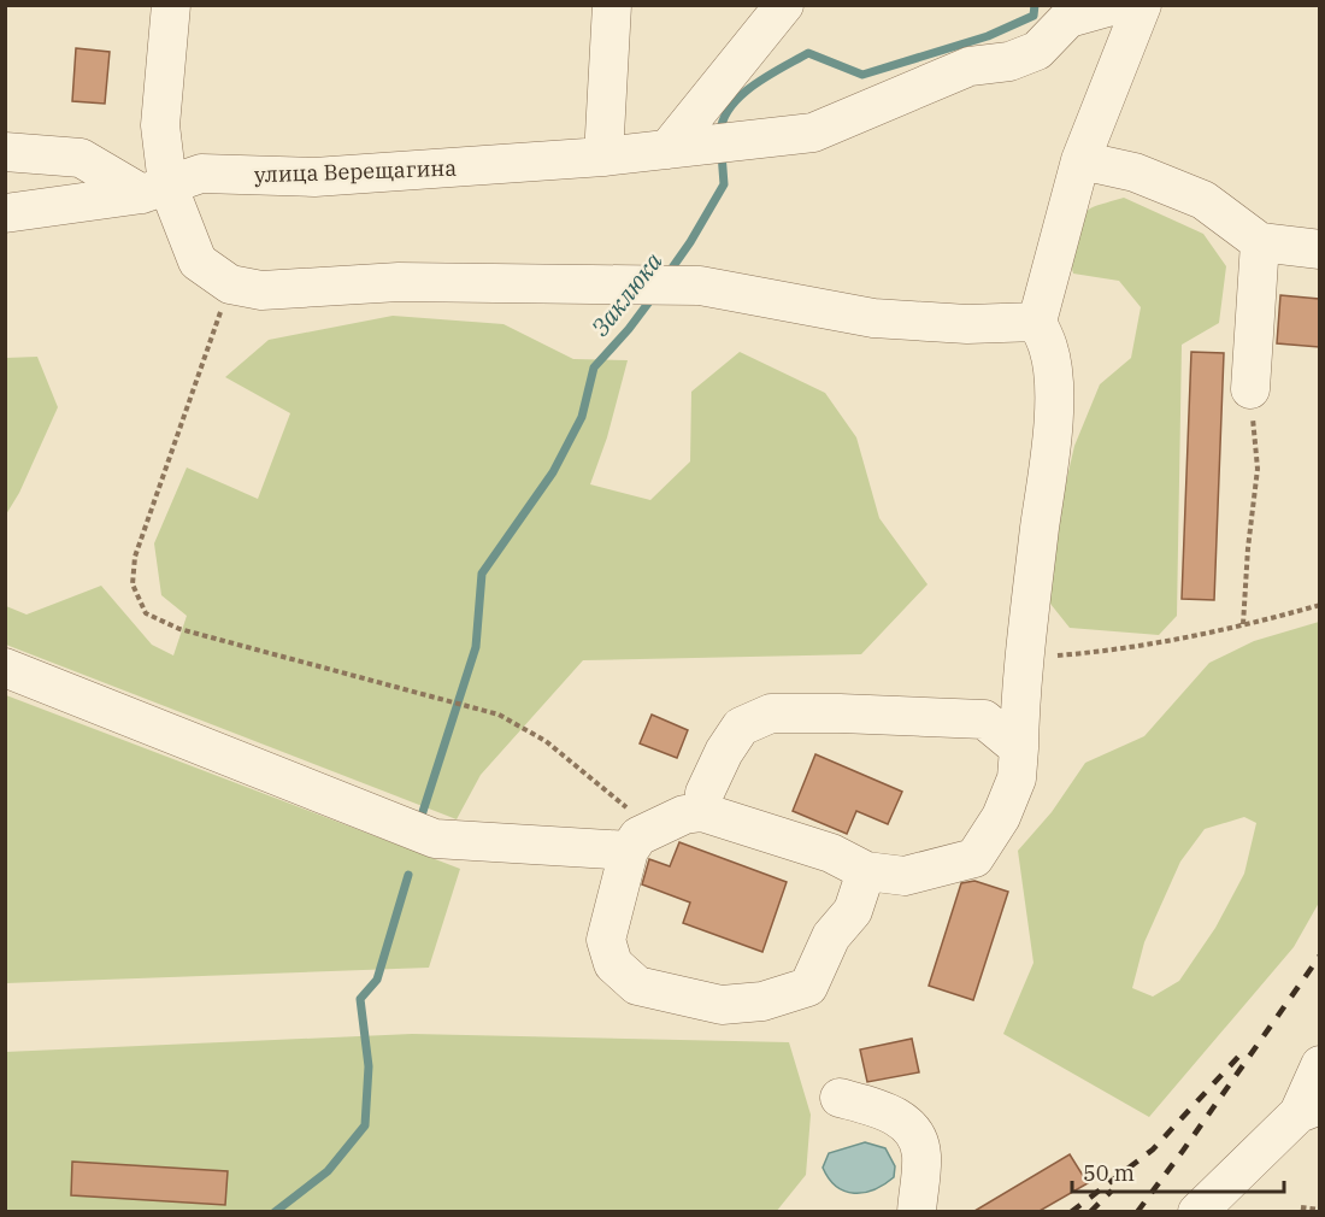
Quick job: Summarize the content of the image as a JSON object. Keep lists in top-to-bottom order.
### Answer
{
  "streets": {
    "lane": ["улица Верещагина"]
  },
  "water": ["Заклюка"],
  "scale_bar": "50 m"
}
